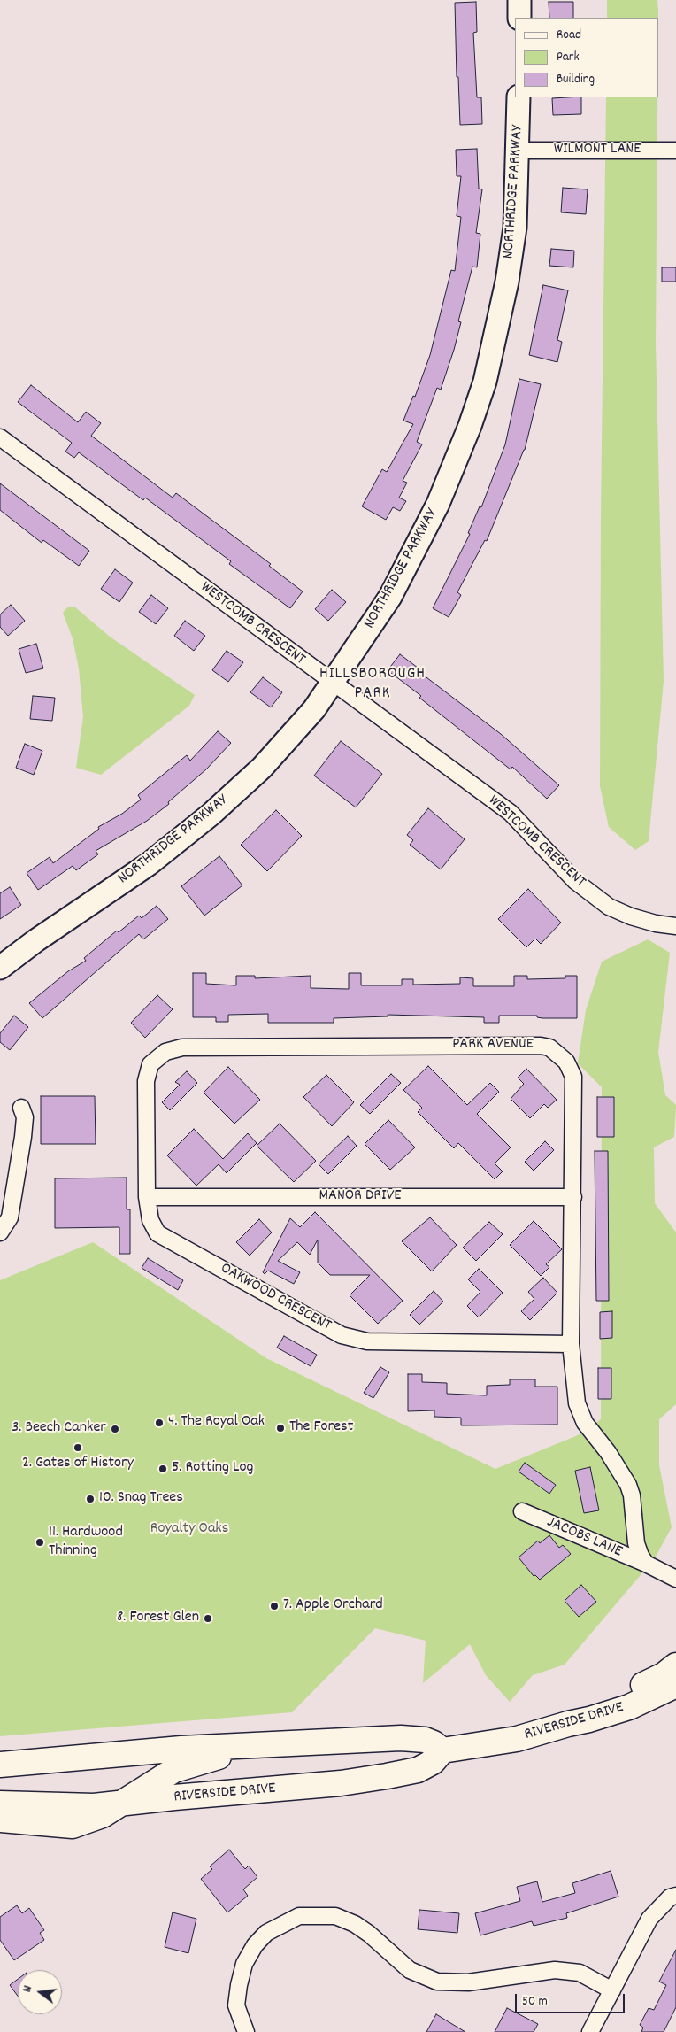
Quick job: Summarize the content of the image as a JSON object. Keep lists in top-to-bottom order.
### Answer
{
  "streets": {
    "highway": ["RIVERSIDE DRIVE"],
    "street": [
      "WILMONT LANE",
      "NORTHRIDGE PARKWAY",
      "WESTCOMB CRESCENT",
      "PARK AVENUE",
      "MANOR DRIVE",
      "OAKWOOD CRESCENT",
      "JACOBS LANE"
    ]
  },
  "crossings": [
    ["WILMONT LANE", "NORTHRIDGE PARKWAY"],
    ["NORTHRIDGE PARKWAY", "WESTCOMB CRESCENT"],
    ["PARK AVENUE", "MANOR DRIVE"],
    ["PARK AVENUE", "OAKWOOD CRESCENT"],
    ["PARK AVENUE", "JACOBS LANE"],
    ["MANOR DRIVE", "OAKWOOD CRESCENT"]
  ],
  "districts": ["HILLSBOROUGH PARK"],
  "parks": ["Royalty Oaks"],
  "places": [
    "4. The Royal Oak",
    "The Forest",
    "3. Beech Canker",
    "2. Gates of History",
    "5. Rotting Log",
    "10. Snag Trees",
    "11. Hardwood Thinning",
    "7. Apple Orchard",
    "8. Forest Glen"
  ],
  "legend": ["Road", "Park", "Building"],
  "scale_bar": "50 m",
  "north": "left"
}
